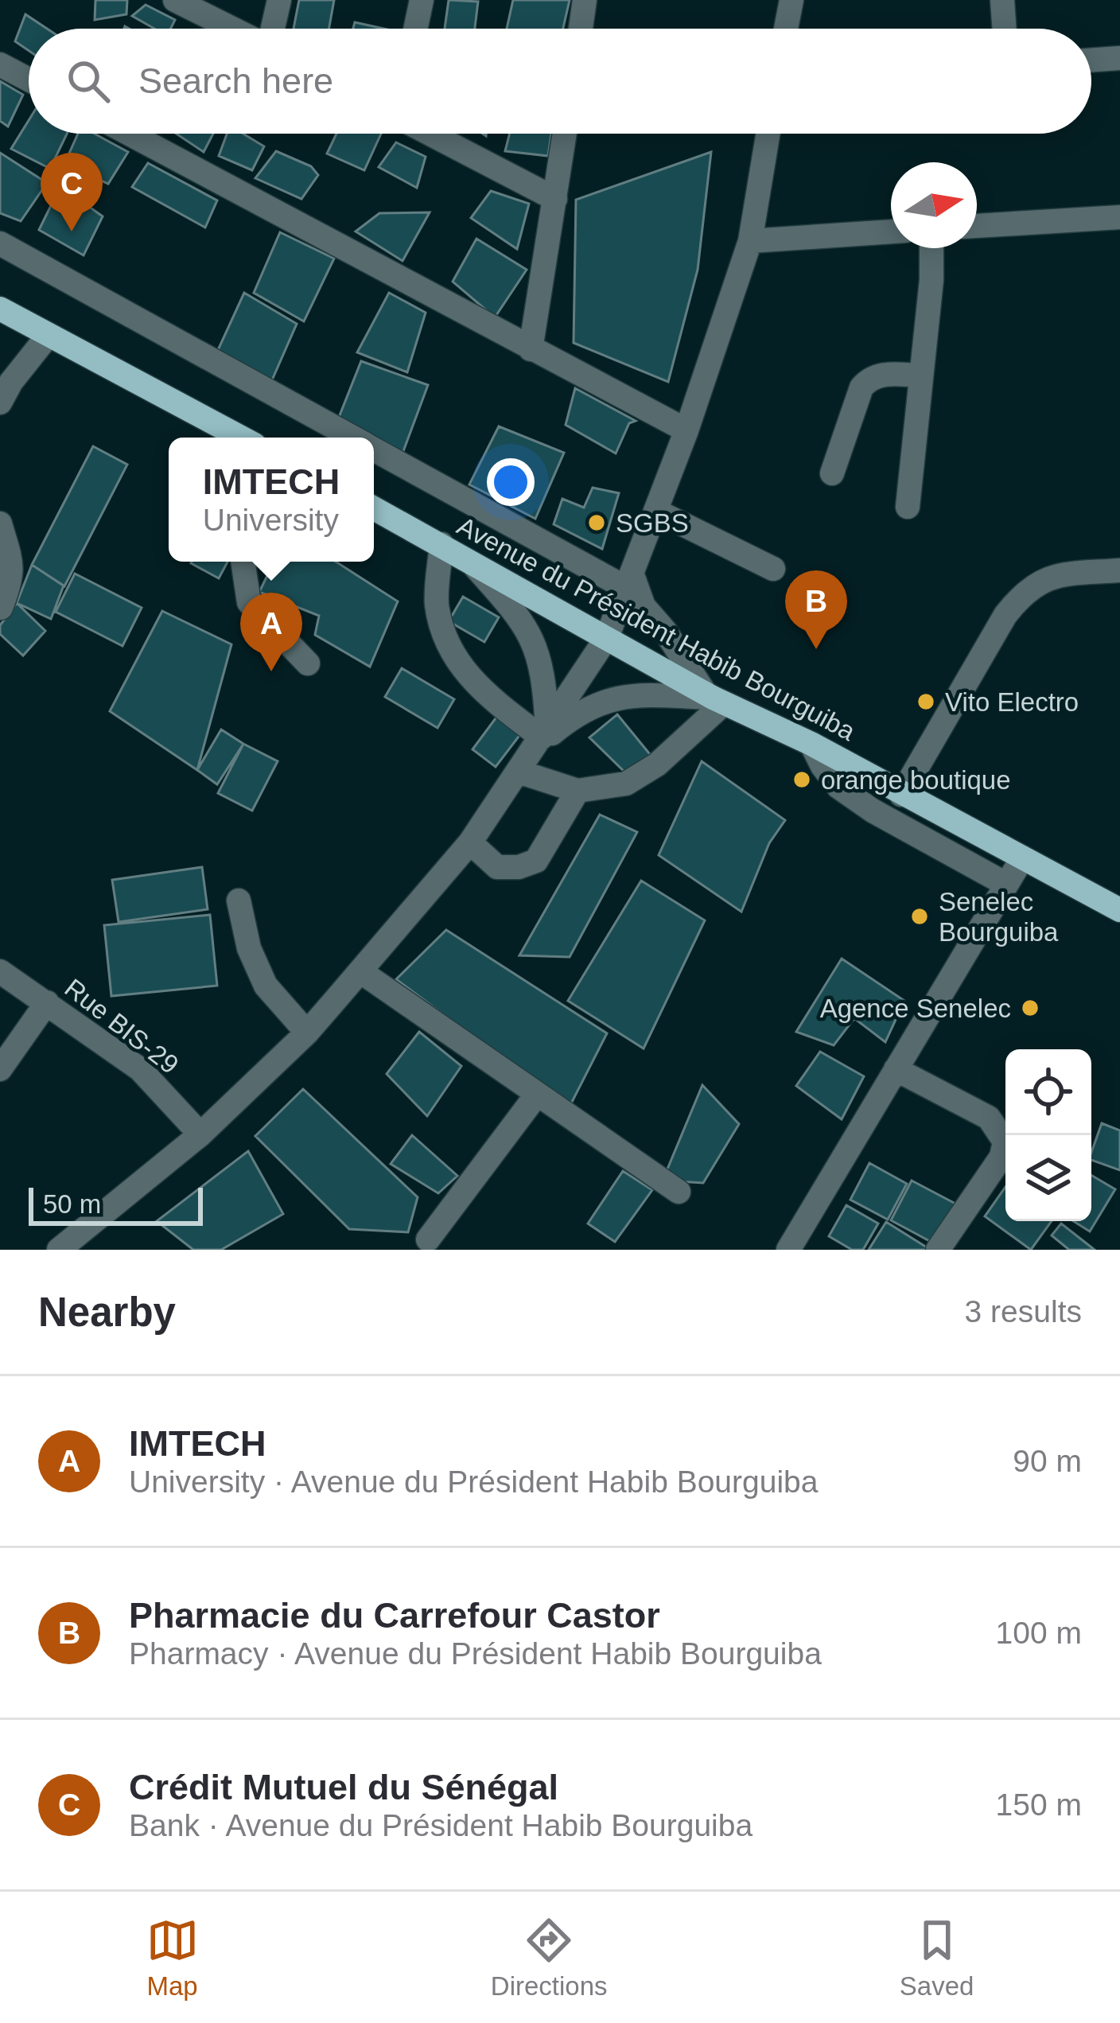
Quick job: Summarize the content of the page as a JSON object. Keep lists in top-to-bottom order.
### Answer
{
  "streets": {
    "main road": ["Avenue du Président Habib Bourguiba"],
    "street": ["Rue BIS-29"]
  },
  "places": [
    "SGBS",
    "Vito Electro",
    "orange boutique",
    "Senelec Bourguiba",
    "Agence Senelec"
  ],
  "scale_bar": "50 m",
  "north": "right",
  "page": {
    "search": "Search here",
    "pins": ["C", "B", "A"],
    "popup": ["IMTECH", "University"],
    "scale": "50 m",
    "heading": ["Nearby", "3 results"],
    "list": [
      {
        "mark": "A",
        "name": "IMTECH",
        "note": "University · Avenue du Président Habib Bourguiba",
        "value": "90 m"
      },
      {
        "mark": "B",
        "name": "Pharmacie du Carrefour Castor",
        "note": "Pharmacy · Avenue du Président Habib Bourguiba",
        "value": "100 m"
      },
      {
        "mark": "C",
        "name": "Crédit Mutuel du Sénégal",
        "note": "Bank · Avenue du Président Habib Bourguiba",
        "value": "150 m"
      }
    ],
    "nav": ["Map", "Directions", "Saved"]
  }
}
